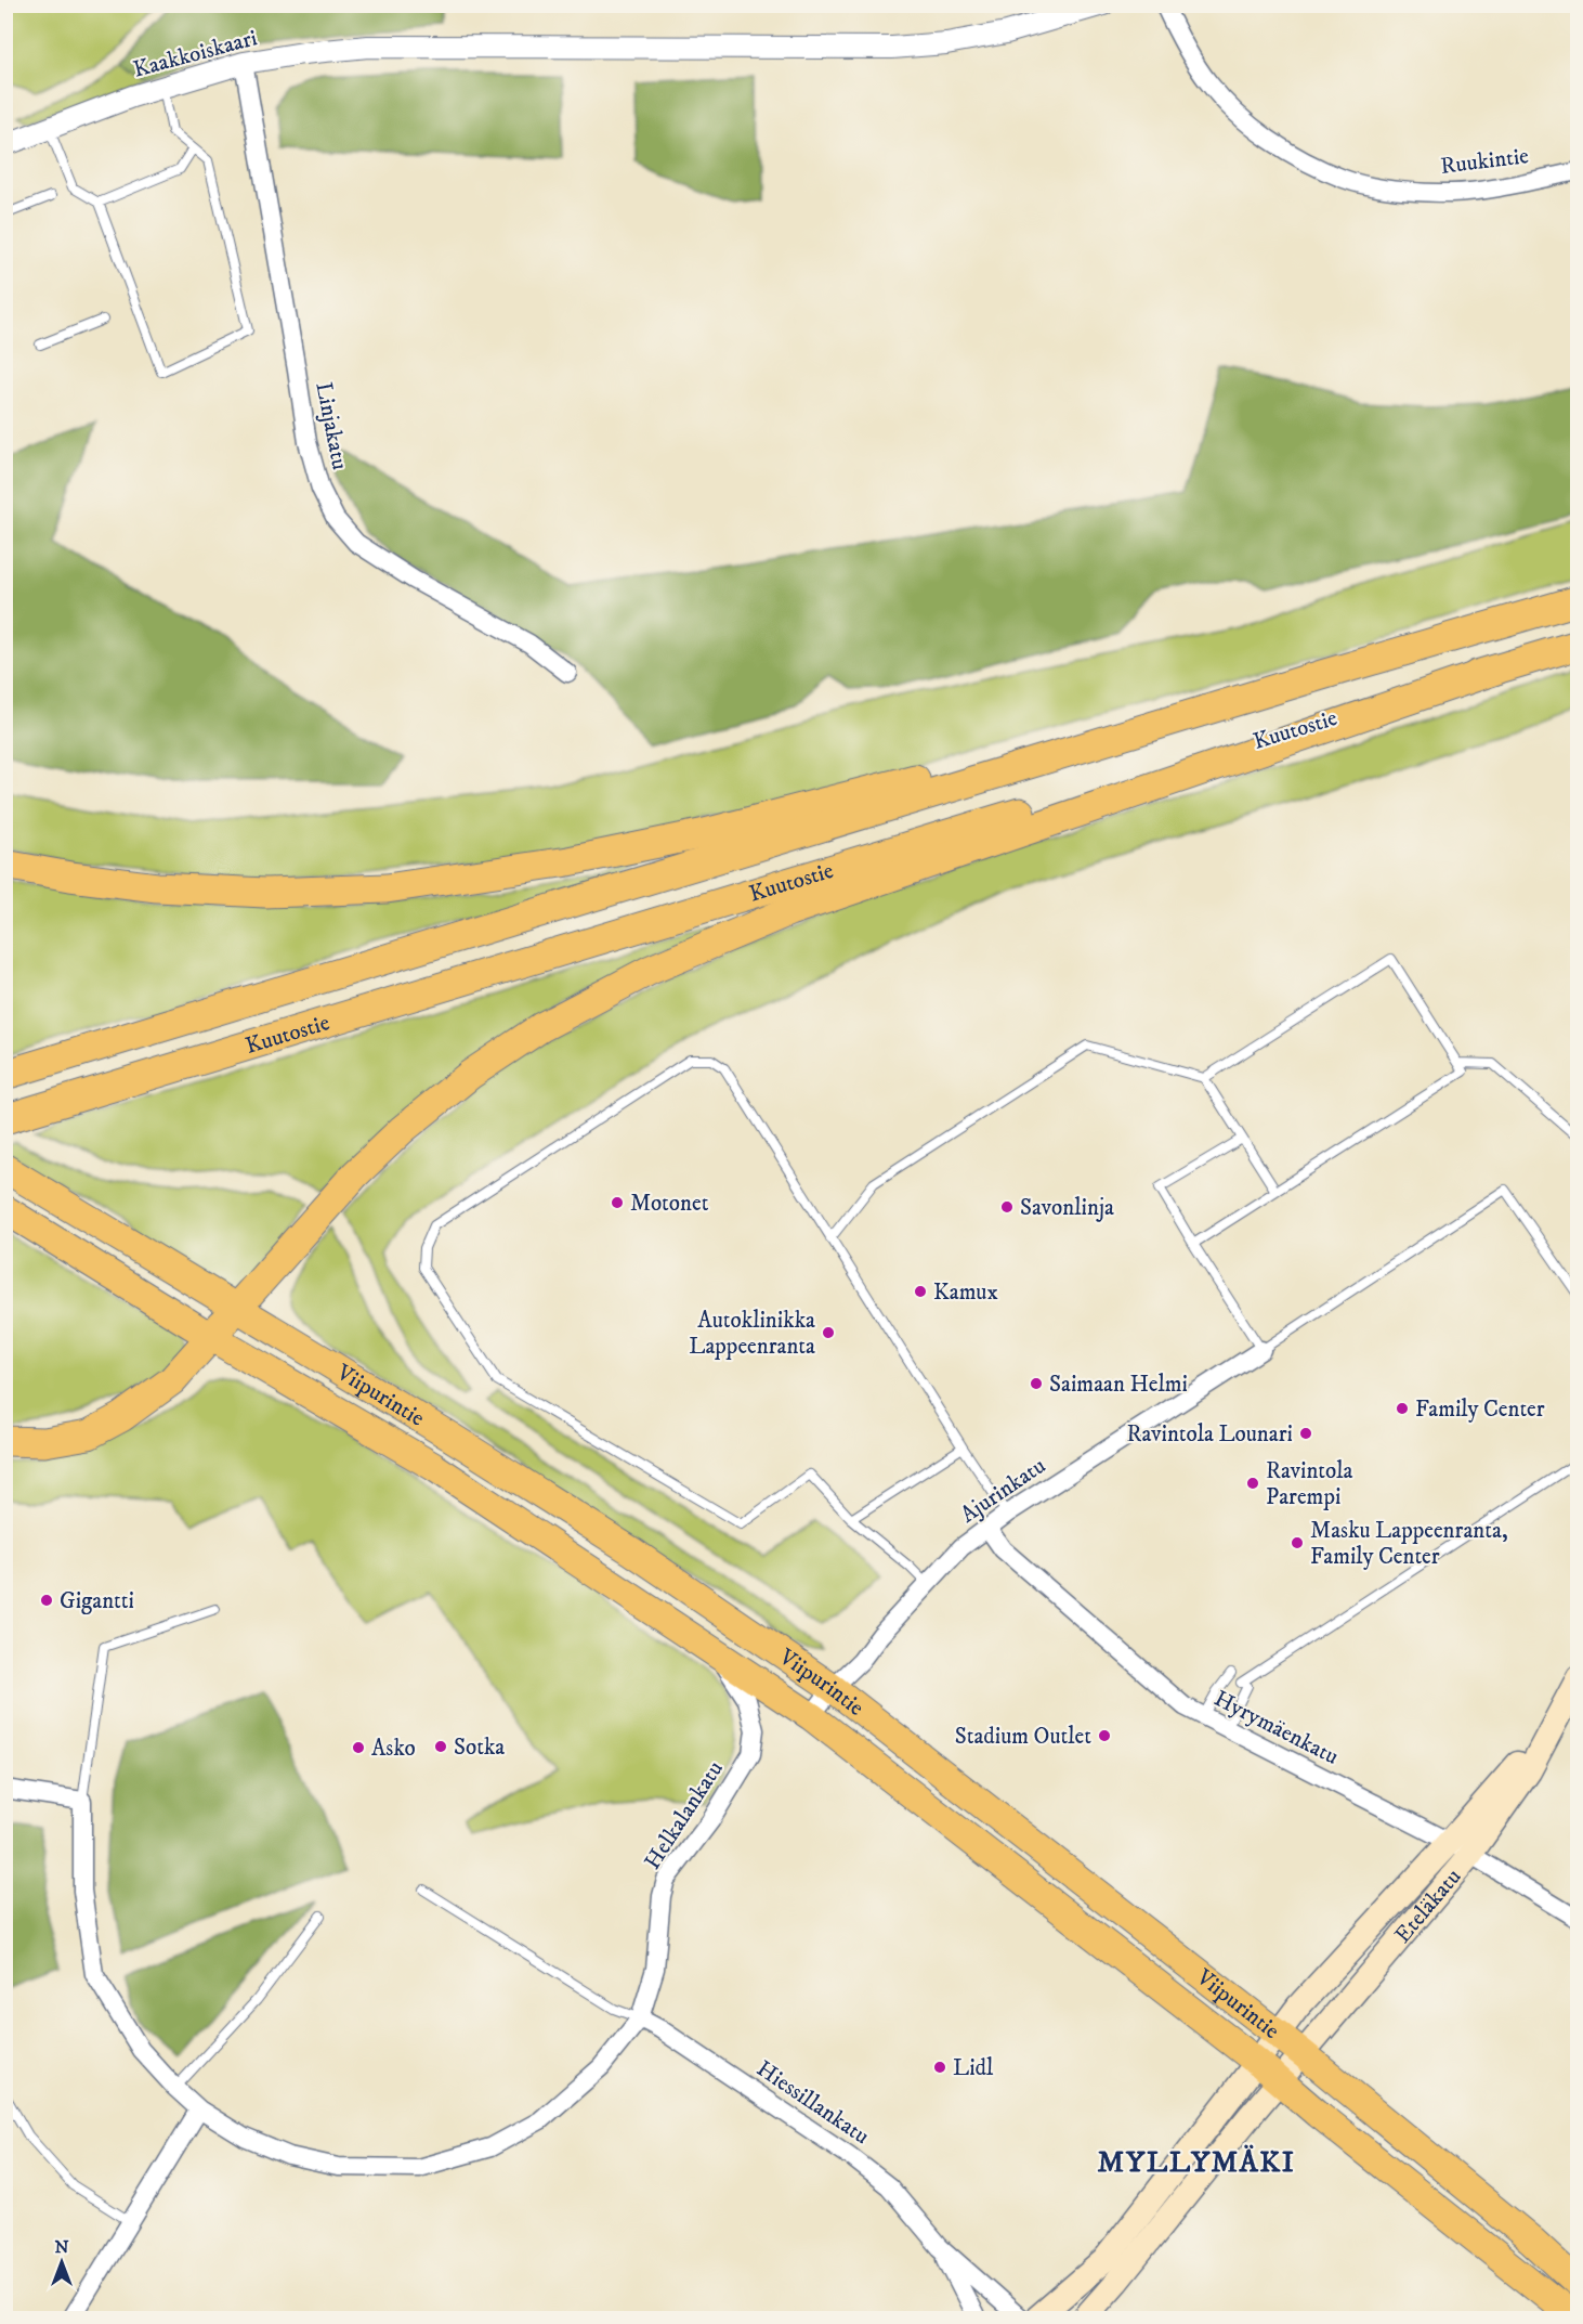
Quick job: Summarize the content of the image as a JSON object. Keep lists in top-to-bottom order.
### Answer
{
  "streets": {
    "highway": ["Kuutostie"],
    "main road": ["Viipurintie", "Eteläkatu"],
    "street": [
      "Kaakkoiskaari",
      "Ruukintie",
      "Linjakatu",
      "Ajurinkatu",
      "Hyrymäenkatu",
      "Helkalankatu",
      "Hiessillankatu"
    ]
  },
  "crossings": [
    ["Kaakkoiskaari", "Linjakatu"],
    ["Viipurintie", "Ajurinkatu"],
    ["Viipurintie", "Helkalankatu"],
    ["Viipurintie", "Eteläkatu"],
    ["Ajurinkatu", "Hyrymäenkatu"],
    ["Hyrymäenkatu", "Eteläkatu"],
    ["Helkalankatu", "Hiessillankatu"]
  ],
  "districts": ["MYLLYMÄKI"],
  "places": [
    "Motonet",
    "Savonlinja",
    "Kamux",
    "Autoklinikka Lappeenranta",
    "Saimaan Helmi",
    "Family Center",
    "Ravintola Lounari",
    "Ravintola Parempi",
    "Masku Lappeenranta, Family Center",
    "Gigantti",
    "Stadium Outlet",
    "Sotka",
    "Asko",
    "Lidl"
  ],
  "north": "top"
}
